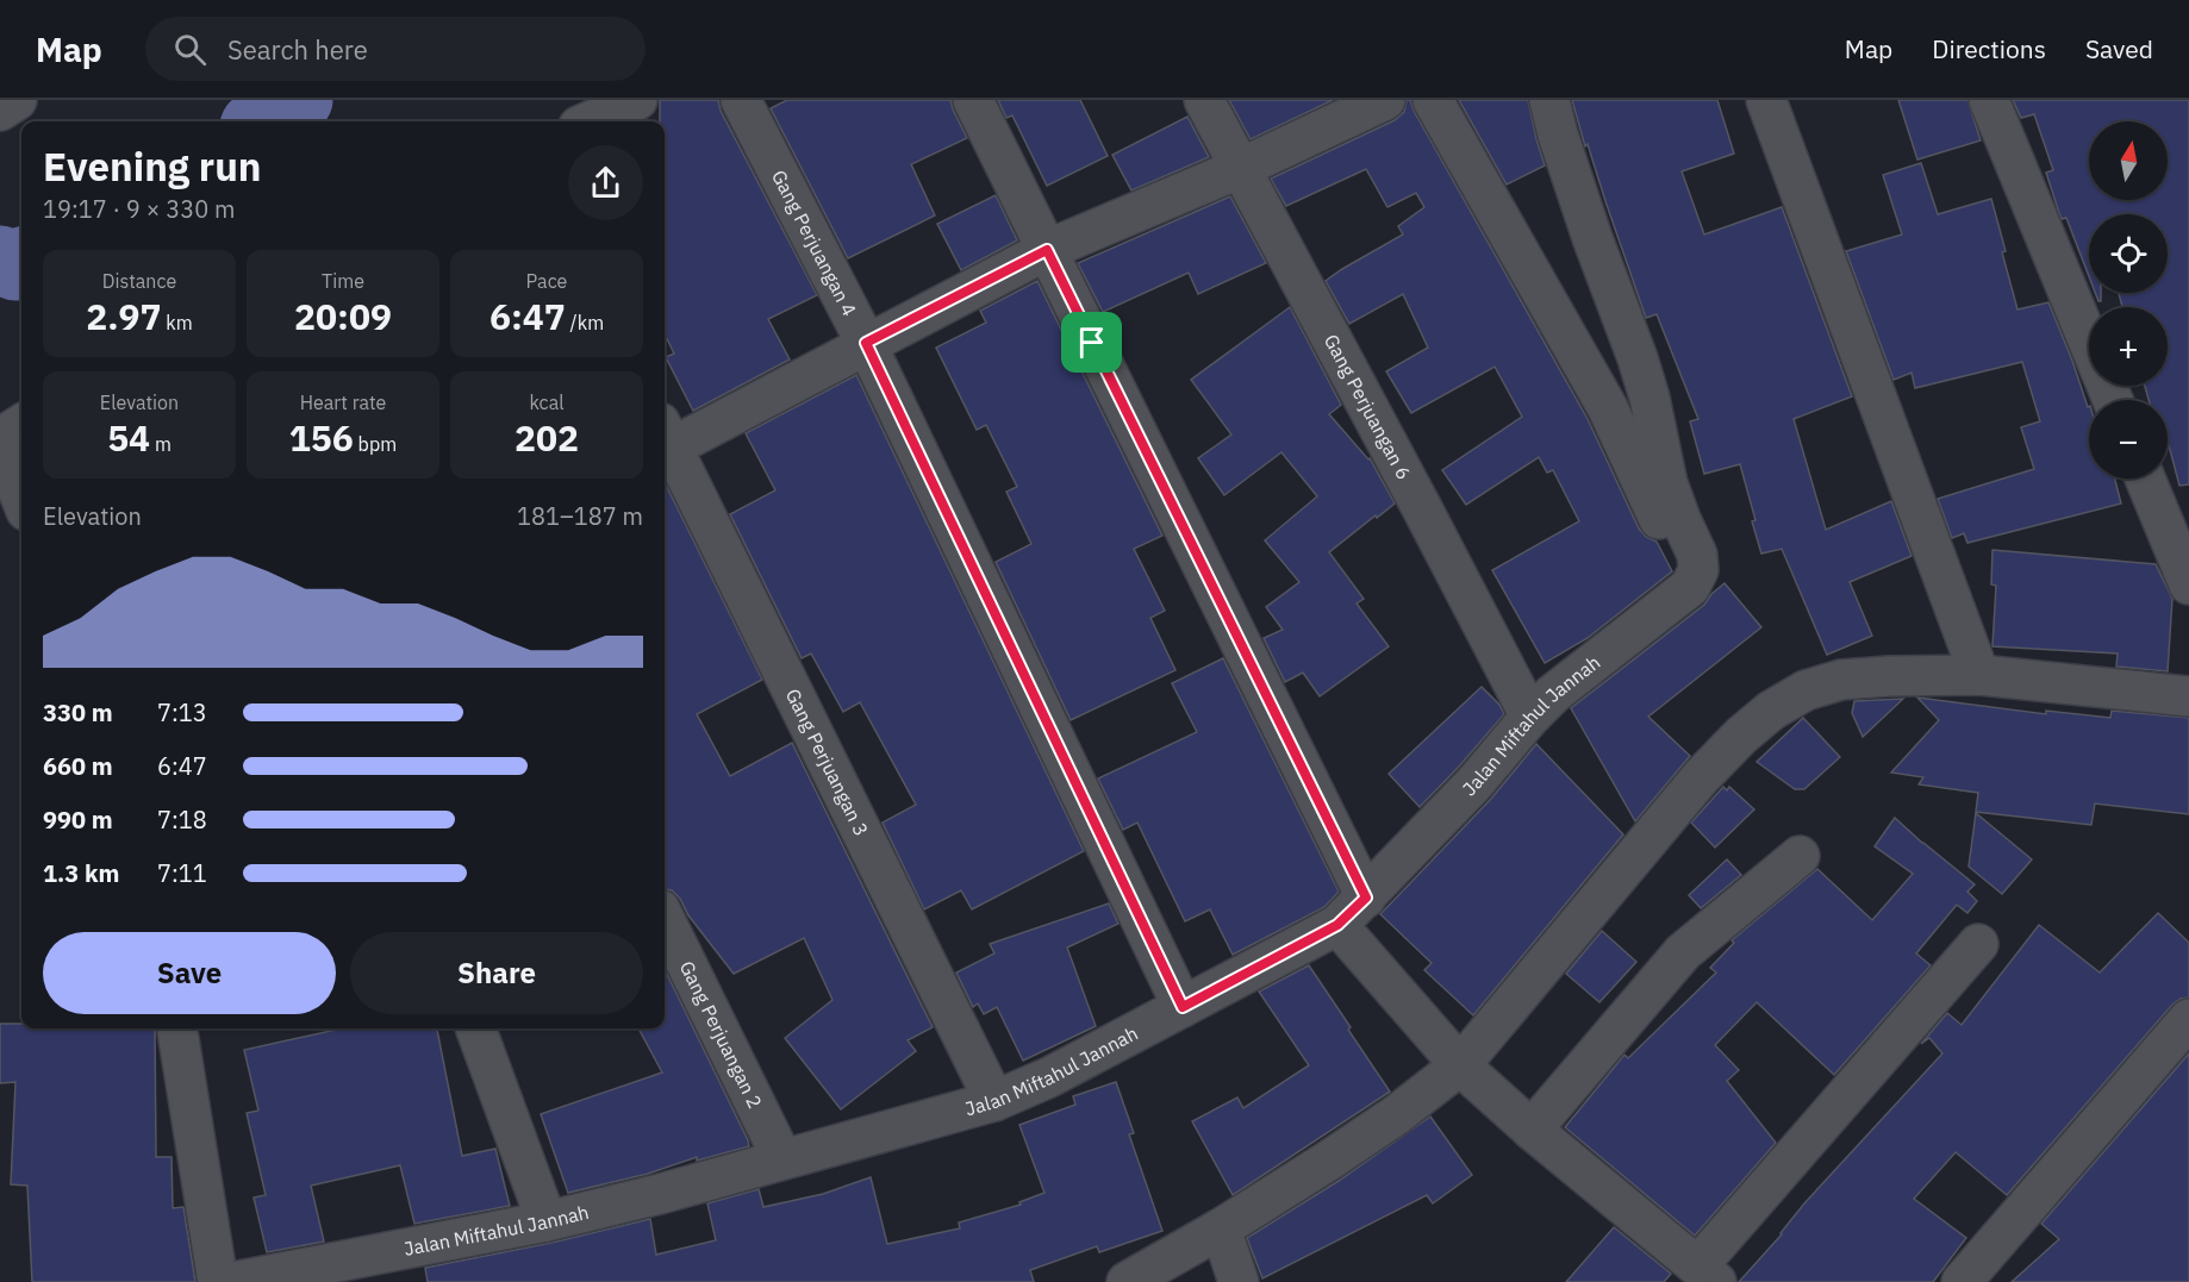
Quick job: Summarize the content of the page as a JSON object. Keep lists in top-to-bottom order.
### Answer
{
  "streets": {
    "street": [
      "Gang Perjuangan 4",
      "Gang Perjuangan 6",
      "Jalan Miftahul Jannah",
      "Gang Perjuangan 3",
      "Gang Perjuangan 2"
    ]
  },
  "crossings": [
    ["Gang Perjuangan 4", "Jalan Miftahul Jannah"],
    ["Gang Perjuangan 6", "Jalan Miftahul Jannah"],
    ["Jalan Miftahul Jannah", "Gang Perjuangan 3"],
    ["Jalan Miftahul Jannah", "Gang Perjuangan 2"]
  ],
  "north": "top",
  "page": {
    "header": "Map",
    "search": "Search here",
    "nav": ["Map", "Directions", "Saved"],
    "map_buttons": ["+", "−"],
    "heading": ["Evening run", "19:17 · 9 × 330 m"],
    "stats": [
      ["Distance", "2.97 km"],
      ["Time", "20:09"],
      ["Pace", "6:47 /km"],
      ["Elevation", "54 m"],
      ["Heart rate", "156 bpm"],
      ["kcal", "202"]
    ],
    "chart": ["Elevation", "181–187 m"],
    "list": [
      {
        "name": "330 m",
        "note": "7:13"
      },
      {
        "name": "660 m",
        "note": "6:47"
      },
      {
        "name": "990 m",
        "note": "7:18"
      },
      {
        "name": "1.3 km",
        "note": "7:11"
      }
    ],
    "buttons": ["Save", "Share"]
  }
}
